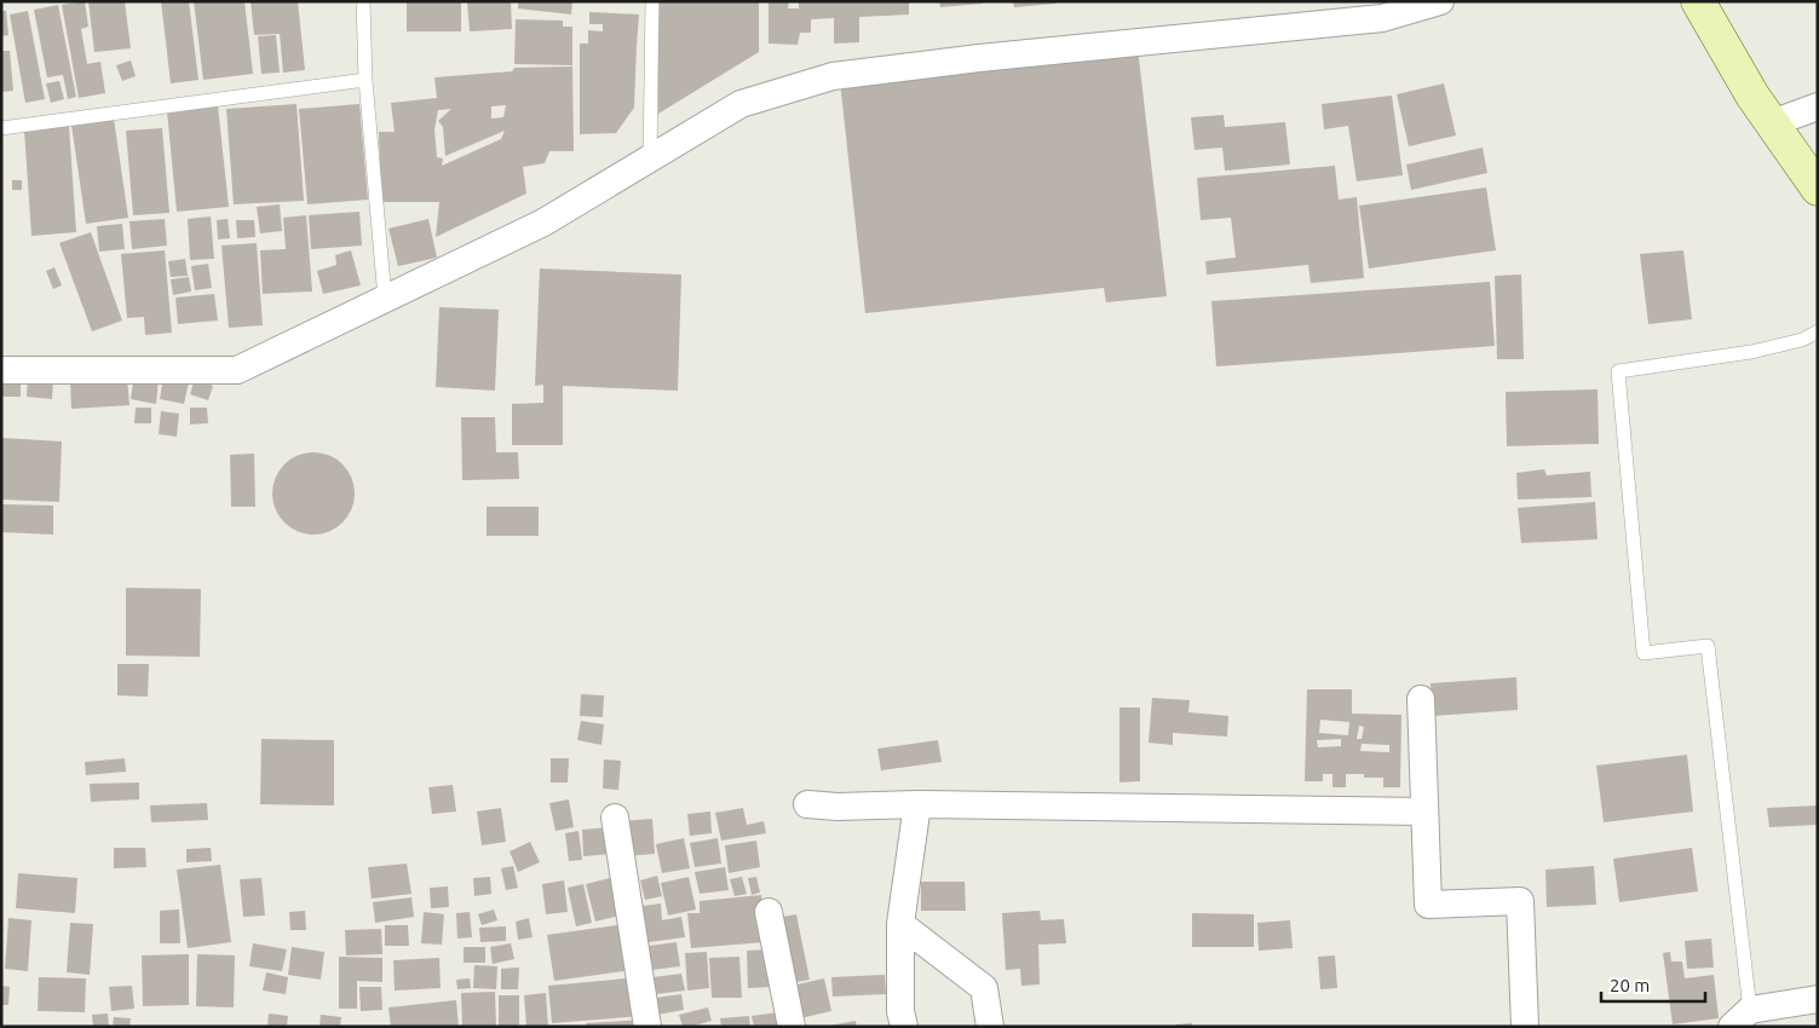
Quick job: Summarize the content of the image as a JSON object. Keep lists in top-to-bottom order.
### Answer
{
  "scale_bar": "20 m"
}
